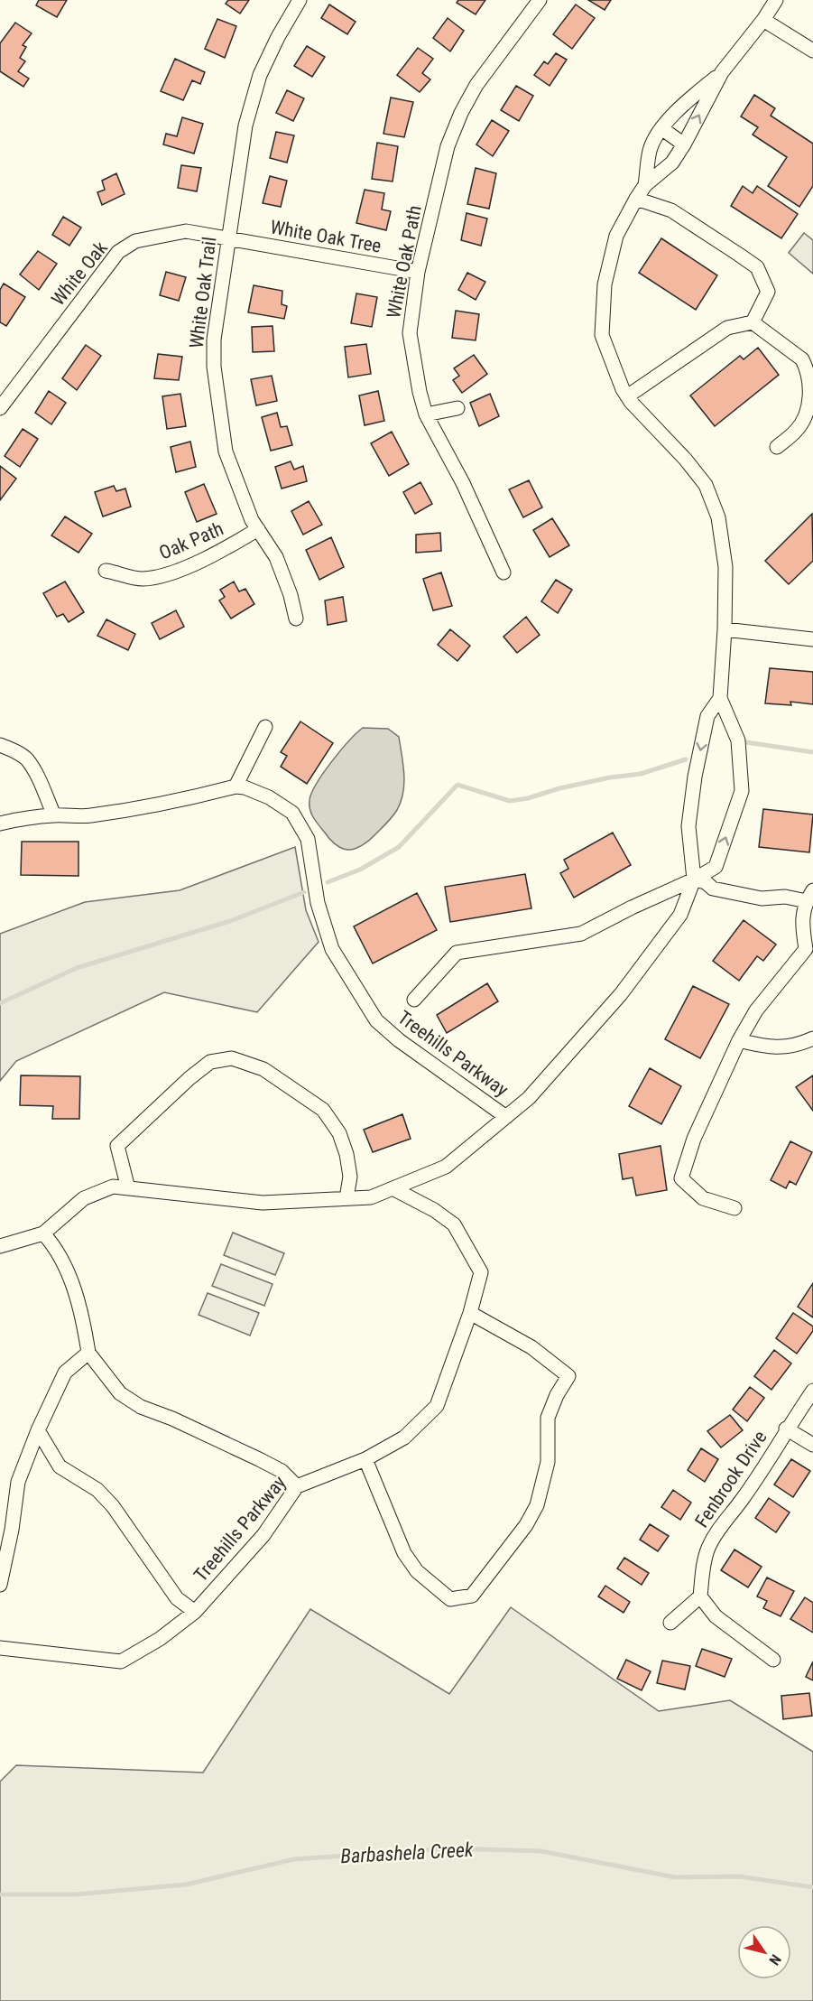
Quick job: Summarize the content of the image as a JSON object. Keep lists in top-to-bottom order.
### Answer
{
  "streets": {
    "street": [
      "White Oak Tree",
      "White Oak Path",
      "White Oak",
      "White Oak Trail",
      "Oak Path",
      "Treehills Parkway",
      "Fenbrook Drive"
    ]
  },
  "crossings": [
    ["White Oak Tree", "White Oak Path"],
    ["White Oak Tree", "White Oak"],
    ["White Oak Tree", "White Oak Trail"],
    ["White Oak", "White Oak Trail"],
    ["White Oak Trail", "Oak Path"]
  ],
  "water": ["Barbashela Creek"],
  "north": "bottom right"
}
